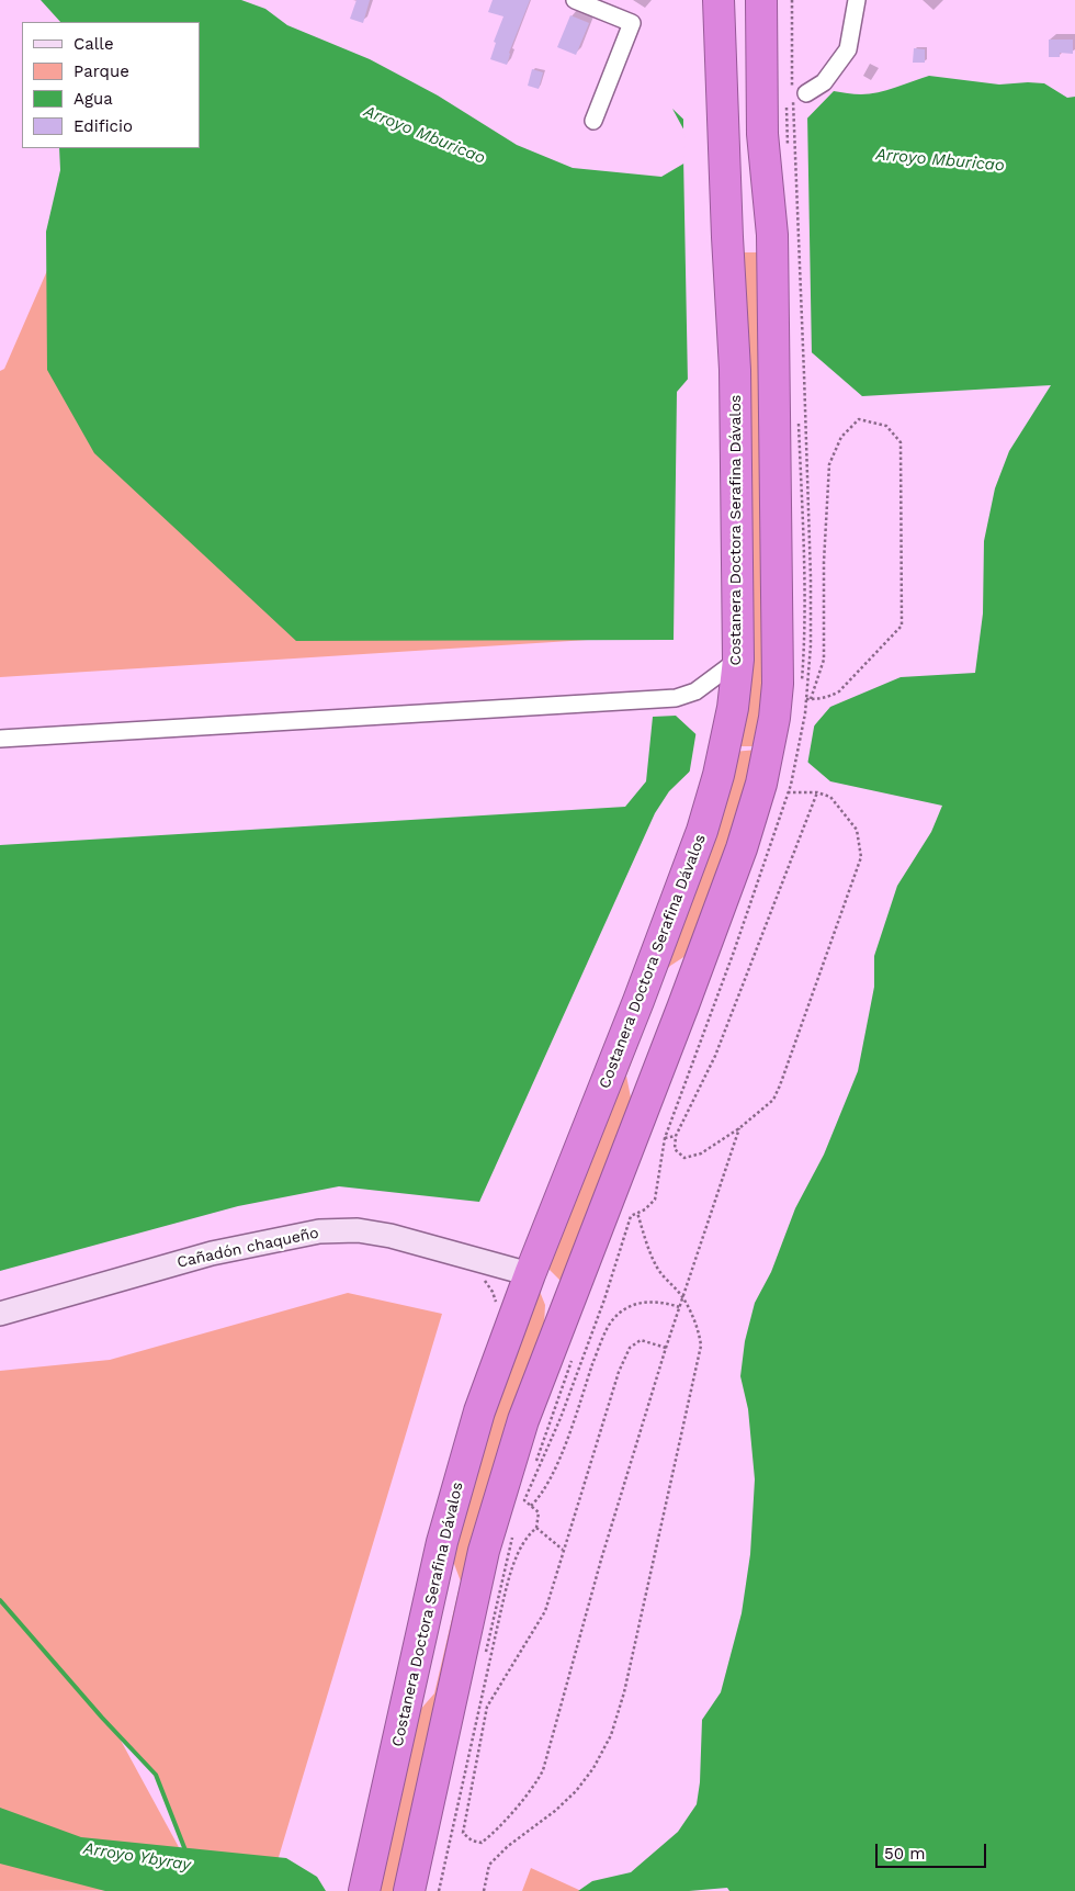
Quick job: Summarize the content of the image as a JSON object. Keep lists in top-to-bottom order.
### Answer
{
  "streets": {
    "highway": ["Costanera Doctora Serafina Dávalos"],
    "main road": ["Cañadón chaqueño"]
  },
  "crossings": [
    ["Costanera Doctora Serafina Dávalos", "Cañadón chaqueño"]
  ],
  "water": ["Arroyo Mburicao", "Arroyo Ybyray"],
  "legend": [
    "Calle",
    "Parque",
    "Agua",
    "Edificio"
  ],
  "scale_bar": "50 m"
}
